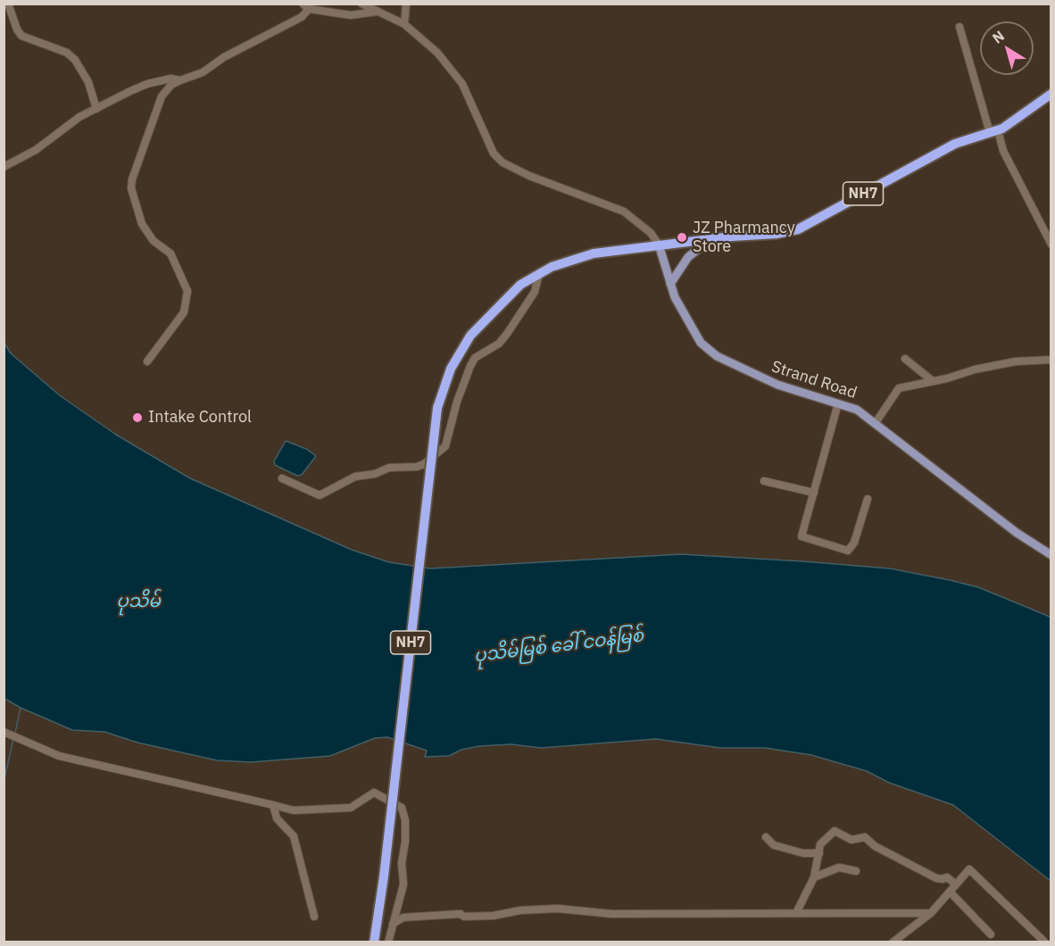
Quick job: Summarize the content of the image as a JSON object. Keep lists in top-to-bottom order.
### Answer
{
  "streets": {
    "highway": ["NH7"],
    "main road": ["Strand Road"]
  },
  "crossings": [
    ["NH7", "Strand Road"]
  ],
  "water": ["ပုသိမ်", "ပုသိမ်မြစ် ခေါ် ငဝန်မြစ်"],
  "places": ["JZ Pharmancy Store", "Intake Control"],
  "north": "top left"
}
